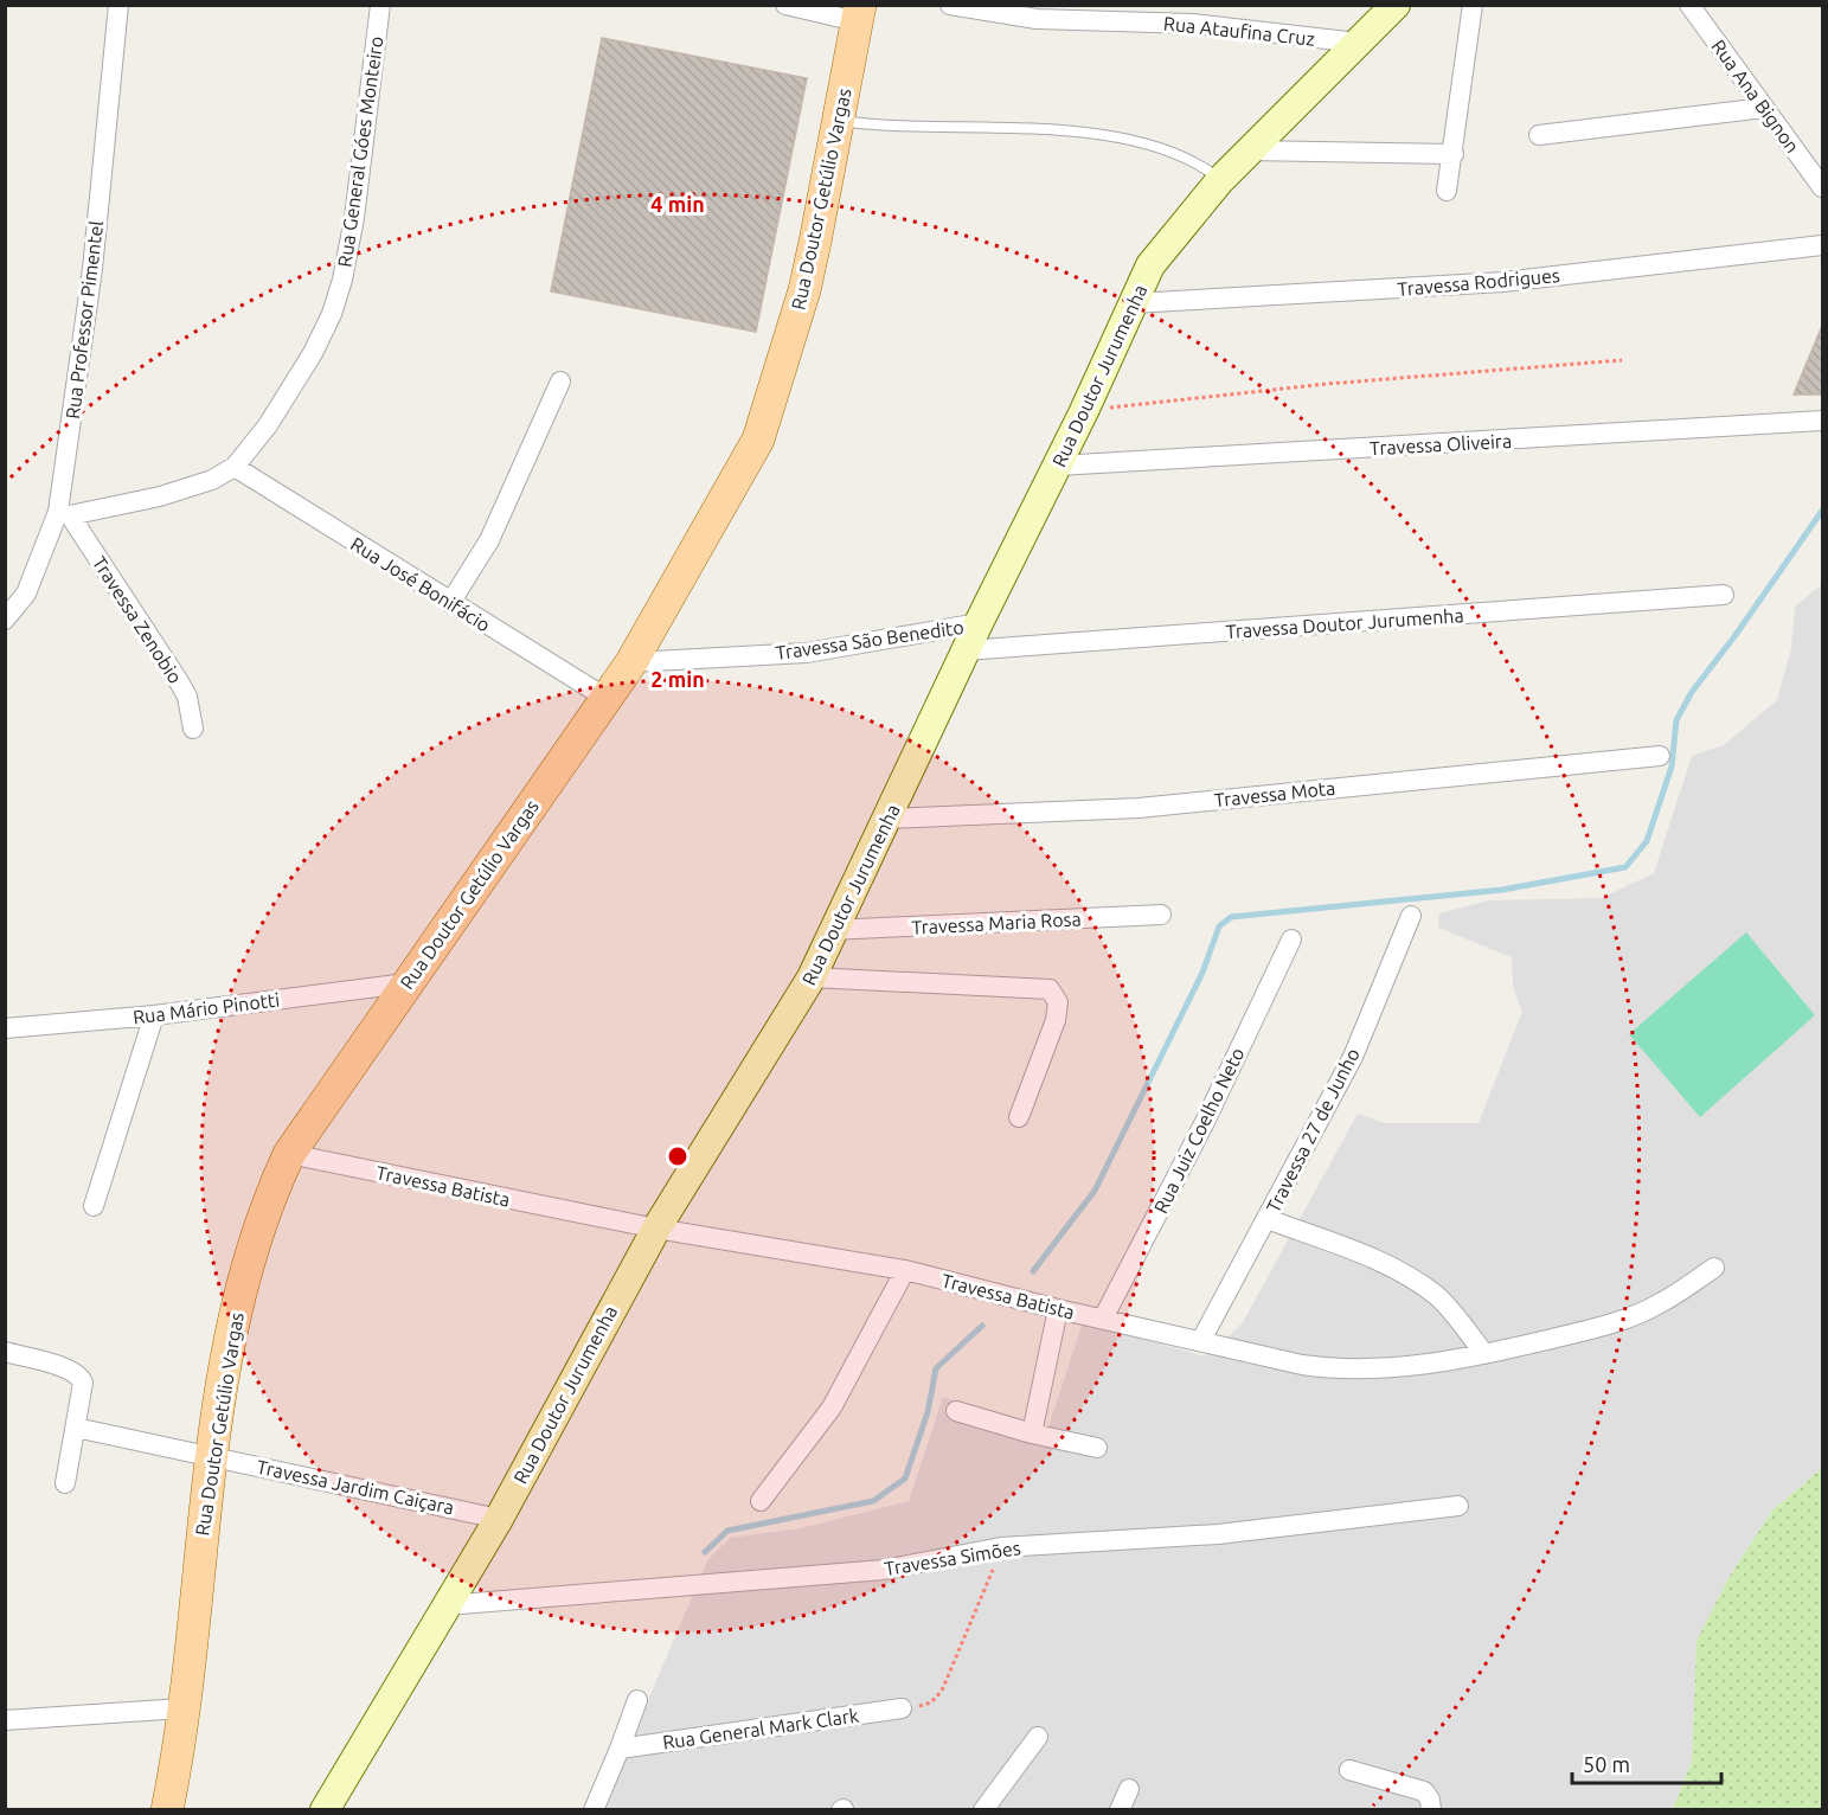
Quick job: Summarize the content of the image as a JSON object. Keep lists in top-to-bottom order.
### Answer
{
  "streets": {
    "main road": ["Rua Doutor Getúlio Vargas", "Rua Doutor Jurumenha"],
    "street": [
      "Rua Ataufina Cruz",
      "Rua Ana Bignon",
      "Rua General Góes Monteiro",
      "Travessa Rodrigues",
      "Rua Professor Pimentel",
      "Travessa Oliveira",
      "Rua José Bonifácio",
      "Travessa Zenobio",
      "Travessa Doutor Jurumenha",
      "Travessa São Benedito",
      "Travessa Mota",
      "Travessa Maria Rosa",
      "Rua Mário Pinotti",
      "Rua Juiz Coelho Neto",
      "Travessa 27 de Junho",
      "Travessa Batista",
      "Travessa Jardim Caiçara",
      "Travessa Simões",
      "Rua General Mark Clark"
    ]
  },
  "crossings": [
    ["Rua Ataufina Cruz", "Rua Doutor Jurumenha"],
    ["Rua General Góes Monteiro", "Rua Professor Pimentel"],
    ["Rua General Góes Monteiro", "Rua José Bonifácio"],
    ["Rua General Góes Monteiro", "Travessa Zenobio"],
    ["Rua Doutor Getúlio Vargas", "Rua José Bonifácio"],
    ["Rua Doutor Getúlio Vargas", "Travessa São Benedito"],
    ["Rua Doutor Getúlio Vargas", "Rua Mário Pinotti"],
    ["Rua Doutor Getúlio Vargas", "Travessa Batista"],
    ["Rua Doutor Getúlio Vargas", "Travessa Jardim Caiçara"],
    ["Travessa Rodrigues", "Rua Doutor Jurumenha"],
    ["Rua Professor Pimentel", "Travessa Zenobio"],
    ["Rua Doutor Jurumenha", "Travessa Oliveira"],
    ["Rua Doutor Jurumenha", "Travessa Doutor Jurumenha"],
    ["Rua Doutor Jurumenha", "Travessa São Benedito"],
    ["Rua Doutor Jurumenha", "Travessa Mota"],
    ["Rua Doutor Jurumenha", "Travessa Maria Rosa"],
    ["Rua Doutor Jurumenha", "Travessa Batista"],
    ["Rua Doutor Jurumenha", "Travessa Jardim Caiçara"],
    ["Rua Doutor Jurumenha", "Travessa Simões"],
    ["Rua Juiz Coelho Neto", "Travessa Batista"],
    ["Travessa 27 de Junho", "Travessa Batista"]
  ],
  "scale_bar": "50 m",
  "rings": ["4 min", "2 min"]
}
